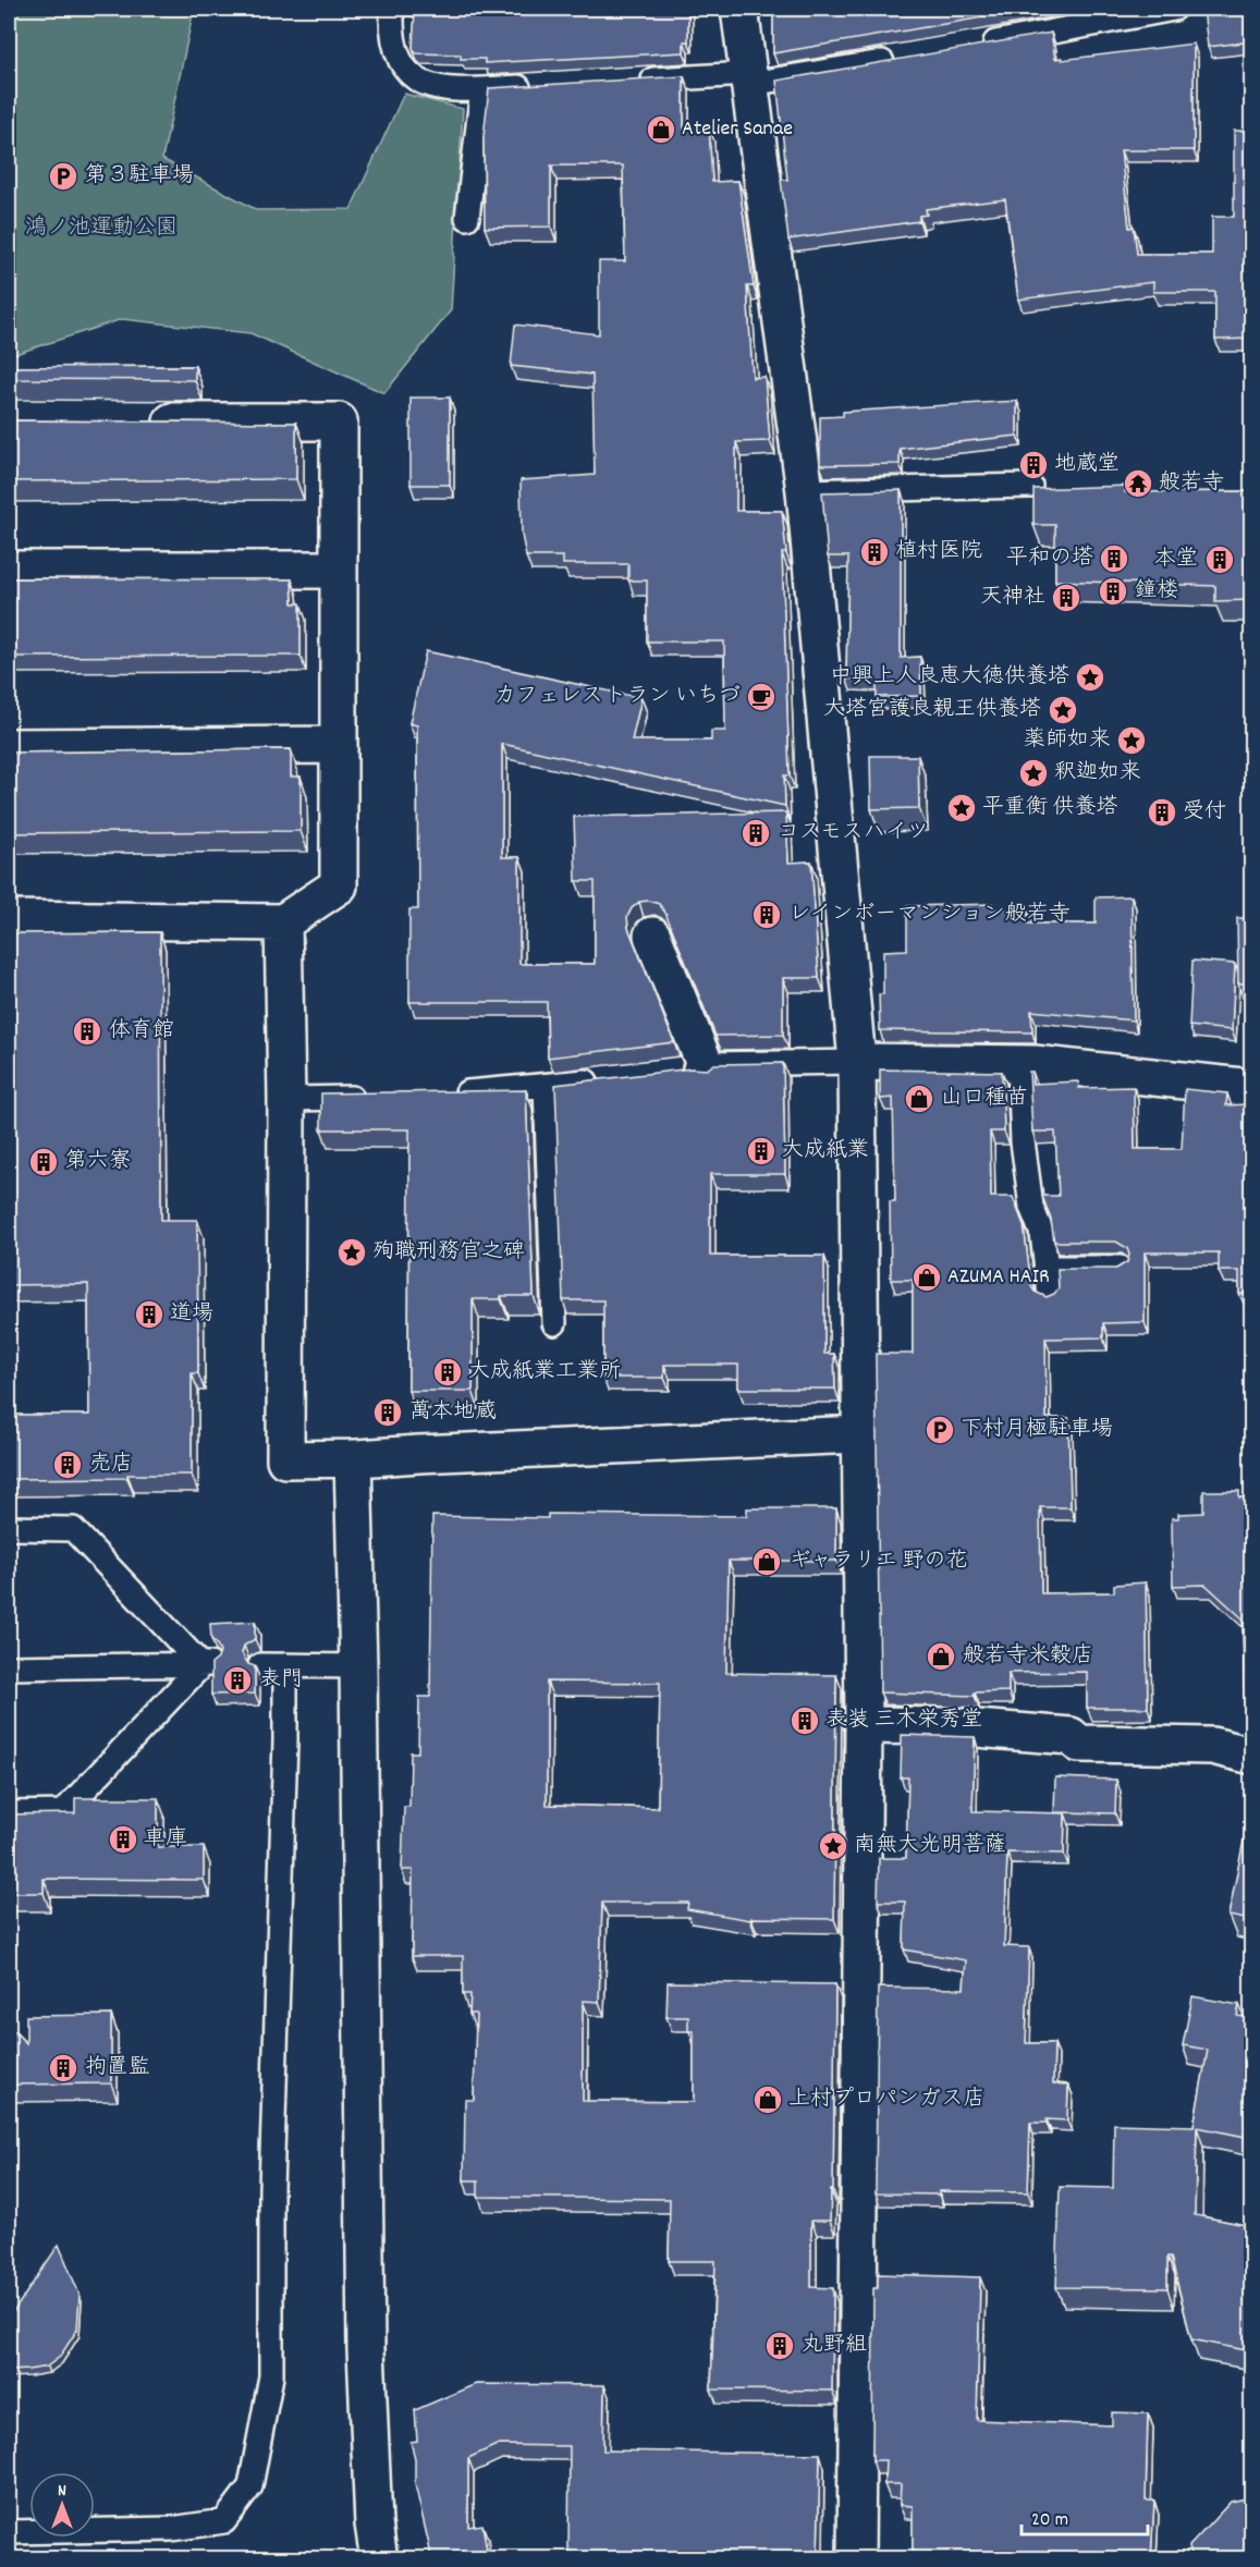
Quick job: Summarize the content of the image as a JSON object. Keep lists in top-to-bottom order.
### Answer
{
  "parks": ["鴻ノ池運動公園"],
  "places": {
    "shop": [
      "Atelier Sanae",
      "山口種苗",
      "AZUMA HAIR",
      "ギャラリエ 野の花",
      "般若寺米穀店",
      "上村プロパンガス店"
    ],
    "parking": ["第３駐車場", "下村月極駐車場"],
    "building": [
      "地蔵堂",
      "植村医院",
      "平和の塔",
      "本堂",
      "鐘楼",
      "天神社",
      "受付",
      "コスモスハイツ",
      "レインボーマンション般若寺",
      "体育館",
      "大成紙業",
      "第六寮",
      "道場",
      "大成紙業工業所",
      "萬本地蔵",
      "売店",
      "表門",
      "表装 三木栄秀堂",
      "車庫",
      "拘置監",
      "丸野組"
    ],
    "temple": ["般若寺"],
    "place": [
      "中興上人良恵大徳供養塔",
      "大塔宮護良親王供養塔",
      "薬師如来",
      "釈迦如来",
      "平重衡 供養塔",
      "殉職刑務官之碑",
      "南無大光明菩薩"
    ],
    "cafe": ["カフェレストラン いちづ"]
  },
  "scale_bar": "20 m",
  "north": "top"
}
